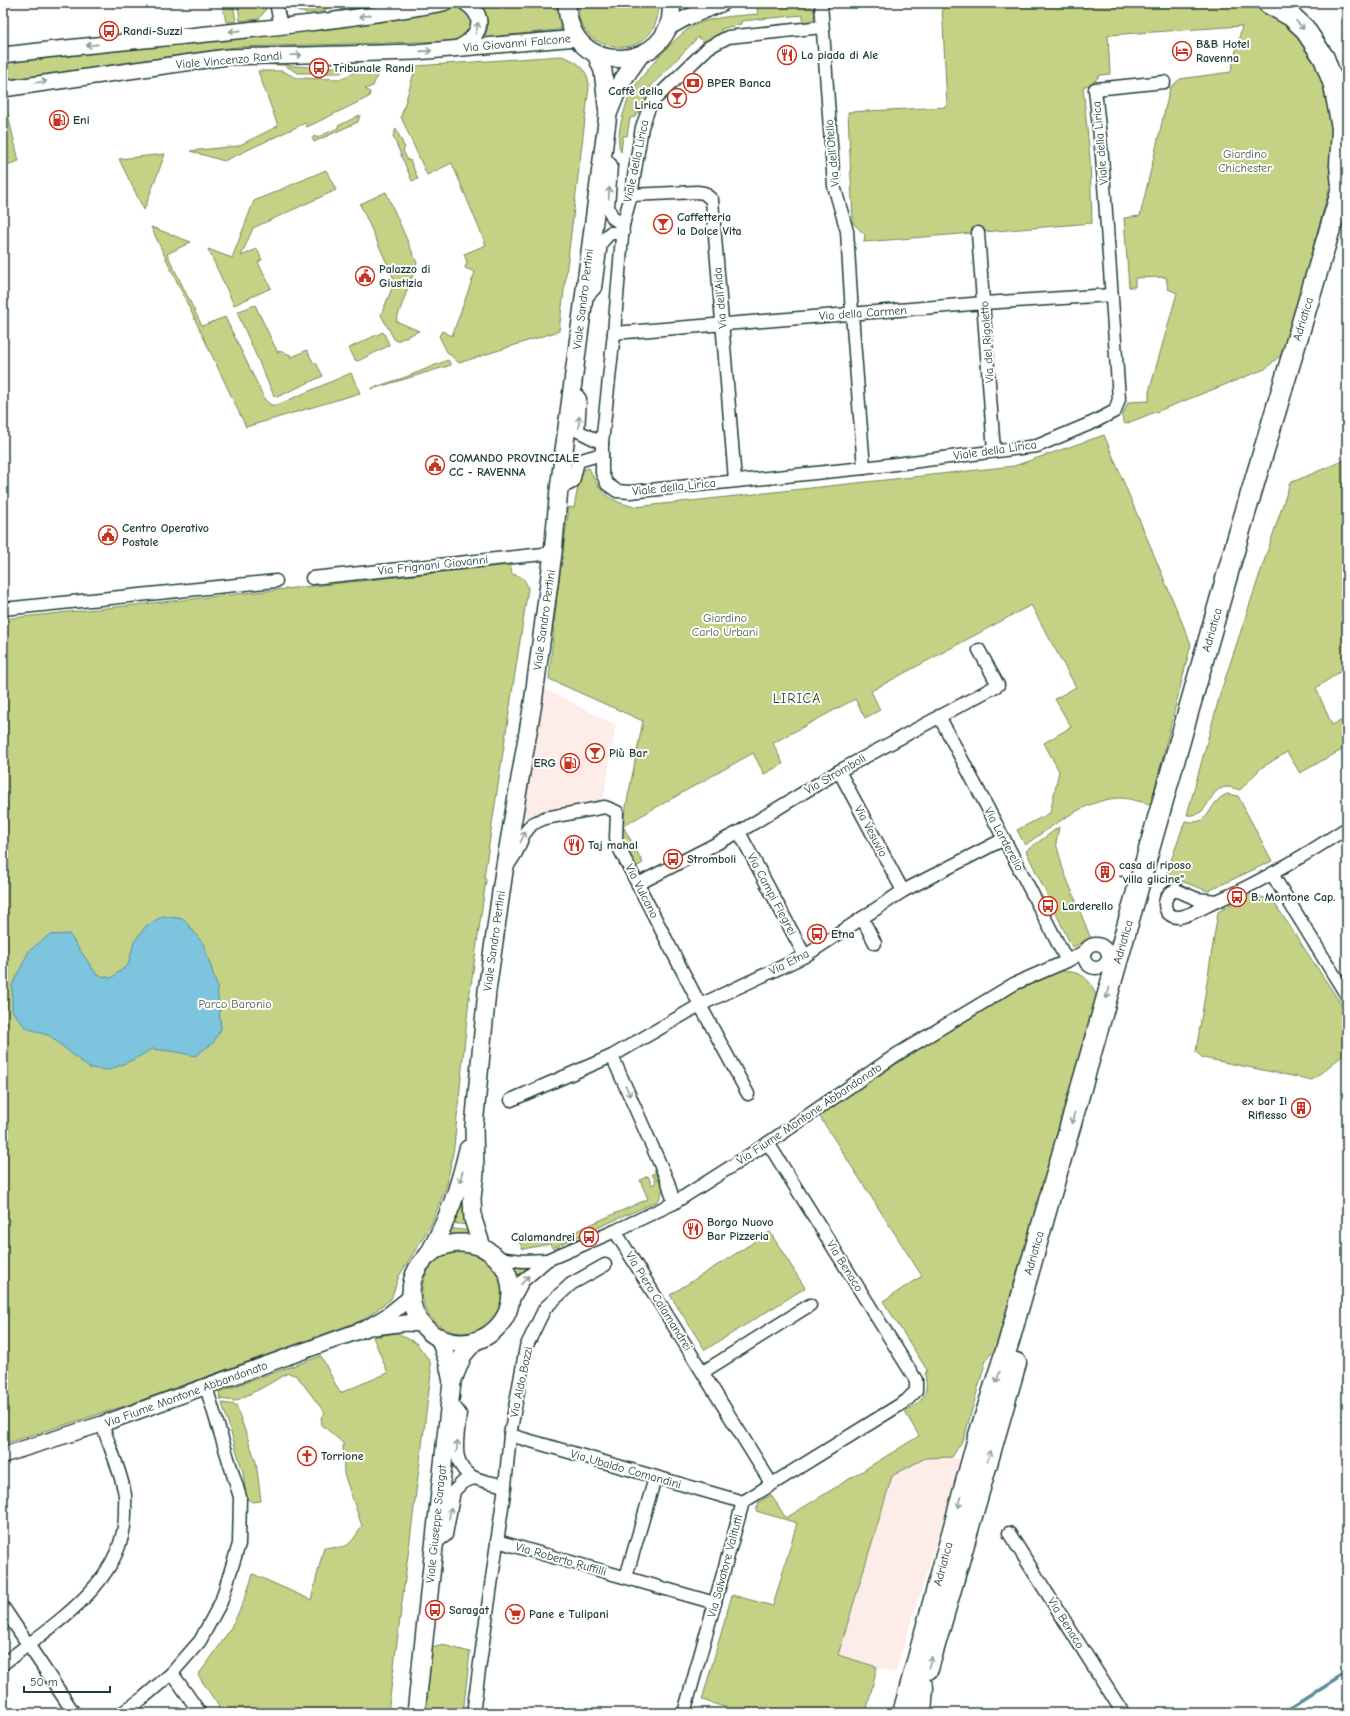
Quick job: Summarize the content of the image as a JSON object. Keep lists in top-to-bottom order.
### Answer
{
  "streets": {
    "highway": ["Adriatica"],
    "main road": ["Viale Sandro Pertini", "Viale Giuseppe Saragat"],
    "street": [
      "Via Giovanni Falcone",
      "Viale Vincenzo Randi",
      "Viale della Lirica",
      "Via dell'Otello",
      "Via dell'Aida",
      "Via della Carmen",
      "Via del Rigoletto",
      "Via Frignani Giovanni",
      "Via Stromboli",
      "Via Vesuvio",
      "Via Larderello",
      "Via Vulcano",
      "Via Campi Flegrei",
      "Via Etna",
      "Via Fiume Montone Abbandonato",
      "Via Benaco",
      "Via Piero Calamandrei",
      "Via Aldo Bozzi",
      "Via Ubaldo Comandini",
      "Via Roberto Ruffilli",
      "Via Salvatore Valitutti"
    ]
  },
  "crossings": [
    ["Via Giovanni Falcone", "Viale Vincenzo Randi"],
    ["Viale della Lirica", "Via dell'Otello"],
    ["Viale della Lirica", "Via dell'Aida"],
    ["Viale della Lirica", "Viale Sandro Pertini"],
    ["Viale della Lirica", "Via della Carmen"],
    ["Viale della Lirica", "Via del Rigoletto"],
    ["Via dell'Otello", "Via della Carmen"],
    ["Via dell'Aida", "Via della Carmen"],
    ["Viale Sandro Pertini", "Via Frignani Giovanni"],
    ["Viale Sandro Pertini", "Via Vulcano"],
    ["Viale Sandro Pertini", "Via Fiume Montone Abbandonato"],
    ["Viale Sandro Pertini", "Viale Giuseppe Saragat"],
    ["Via della Carmen", "Via del Rigoletto"],
    ["Via Stromboli", "Via Vesuvio"],
    ["Via Stromboli", "Via Larderello"],
    ["Via Stromboli", "Via Vulcano"],
    ["Via Stromboli", "Via Campi Flegrei"],
    ["Via Vesuvio", "Via Etna"],
    ["Via Larderello", "Via Etna"],
    ["Via Larderello", "Via Fiume Montone Abbandonato"],
    ["Via Vulcano", "Via Etna"],
    ["Via Campi Flegrei", "Via Etna"],
    ["Via Fiume Montone Abbandonato", "Via Benaco"],
    ["Via Fiume Montone Abbandonato", "Via Piero Calamandrei"],
    ["Via Fiume Montone Abbandonato", "Viale Giuseppe Saragat"],
    ["Via Benaco", "Via Salvatore Valitutti"],
    ["Via Piero Calamandrei", "Via Salvatore Valitutti"],
    ["Via Aldo Bozzi", "Via Ubaldo Comandini"],
    ["Via Aldo Bozzi", "Via Roberto Ruffilli"],
    ["Via Ubaldo Comandini", "Via Salvatore Valitutti"],
    ["Via Roberto Ruffilli", "Via Salvatore Valitutti"]
  ],
  "districts": ["LIRICA"],
  "parks": ["Giardino Chichester", "Giardino Carlo Urbani", "Parco Baronio"],
  "places": {
    "bus stop": [
      "Randi-Suzzi",
      "Tribunale Randi",
      "Stromboli",
      "B. Montone Cap.",
      "Larderello",
      "Etna",
      "Calamandrei",
      "Saragat"
    ],
    "hotel": ["B&B Hotel Ravenna"],
    "restaurant": ["La piada di Ale", "Taj mahal", "Borgo Nuovo Bar Pizzeria"],
    "bank": ["BPER Banca"],
    "bar": ["Caffè della Lirica", "Caffetteria la Dolce Vita", "Più Bar"],
    "fuel station": ["Eni", "ERG"],
    "public building": ["Palazzo di Giustizia", "COMANDO PROVINCIALE CC - RAVENNA", "Centro Operativo Postale"],
    "building": ["casa di riposo \"villa glicine\"", "ex bar Il Riflesso"],
    "church": ["Torrione"],
    "supermarket": ["Pane e Tulipani"]
  },
  "scale_bar": "50 m"
}
